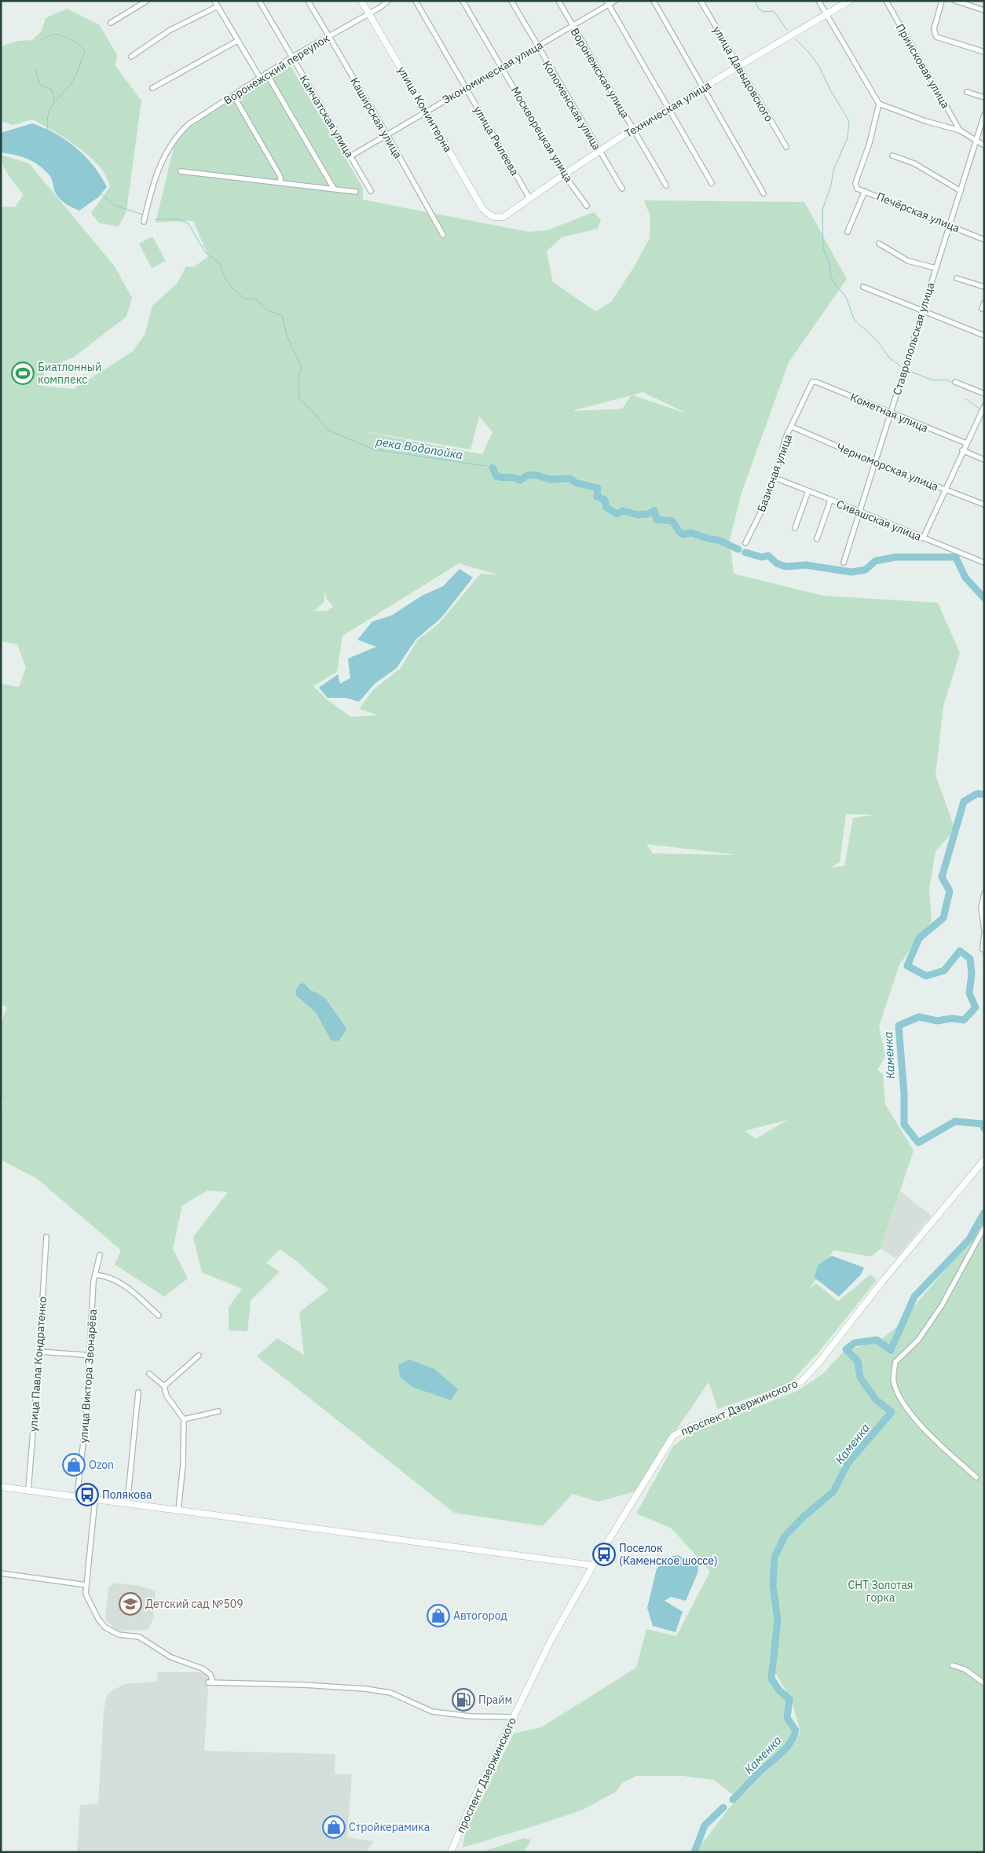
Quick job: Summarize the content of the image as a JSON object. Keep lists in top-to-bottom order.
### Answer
{
  "streets": {
    "street": [
      "Приисковая улица",
      "Воронежский переулок",
      "Экономическая улица",
      "Воронежская улица",
      "улица Давыдовского",
      "Коломенская улица",
      "улица Коминтерна",
      "Техническая улица",
      "Камчатская улица",
      "Каширская улица",
      "Москворецкая улица",
      "улица Рылеева",
      "Печёрская улица",
      "Ставропольская улица",
      "Кометная улица",
      "Черноморская улица",
      "Базисная улица",
      "Сивашская улица",
      "улица Павла Кондратенко",
      "улица Виктора Звонарёва",
      "проспект Дзержинского"
    ]
  },
  "crossings": [
    ["Воронежский переулок", "улица Коминтерна"],
    ["Воронежский переулок", "Камчатская улица"],
    ["Воронежский переулок", "Каширская улица"],
    ["Экономическая улица", "Воронежская улица"],
    ["Экономическая улица", "Коломенская улица"],
    ["Экономическая улица", "улица Коминтерна"],
    ["Экономическая улица", "Камчатская улица"],
    ["Экономическая улица", "Каширская улица"],
    ["Экономическая улица", "Москворецкая улица"],
    ["Экономическая улица", "улица Рылеева"],
    ["Воронежская улица", "Техническая улица"],
    ["улица Давыдовского", "Техническая улица"],
    ["Коломенская улица", "Техническая улица"],
    ["улица Коминтерна", "Техническая улица"],
    ["Техническая улица", "Москворецкая улица"],
    ["Техническая улица", "улица Рылеева"],
    ["Печёрская улица", "Ставропольская улица"],
    ["Ставропольская улица", "Кометная улица"],
    ["Ставропольская улица", "Черноморская улица"],
    ["Ставропольская улица", "Сивашская улица"],
    ["Кометная улица", "Базисная улица"],
    ["Черноморская улица", "Базисная улица"],
    ["Базисная улица", "Сивашская улица"]
  ],
  "water": ["река Водопойка", "Каменка"],
  "parks": ["СНТ Золотая горка"],
  "places": {
    "sports": ["Биатлонный комплекс"],
    "shop": ["Ozon", "Автогород", "Стройкерамика"],
    "bus stop": ["Полякова", "Поселок (Каменское шоссе)"],
    "school or university": ["Детский сад №509"],
    "fuel station": ["Прайм"]
  }
}
